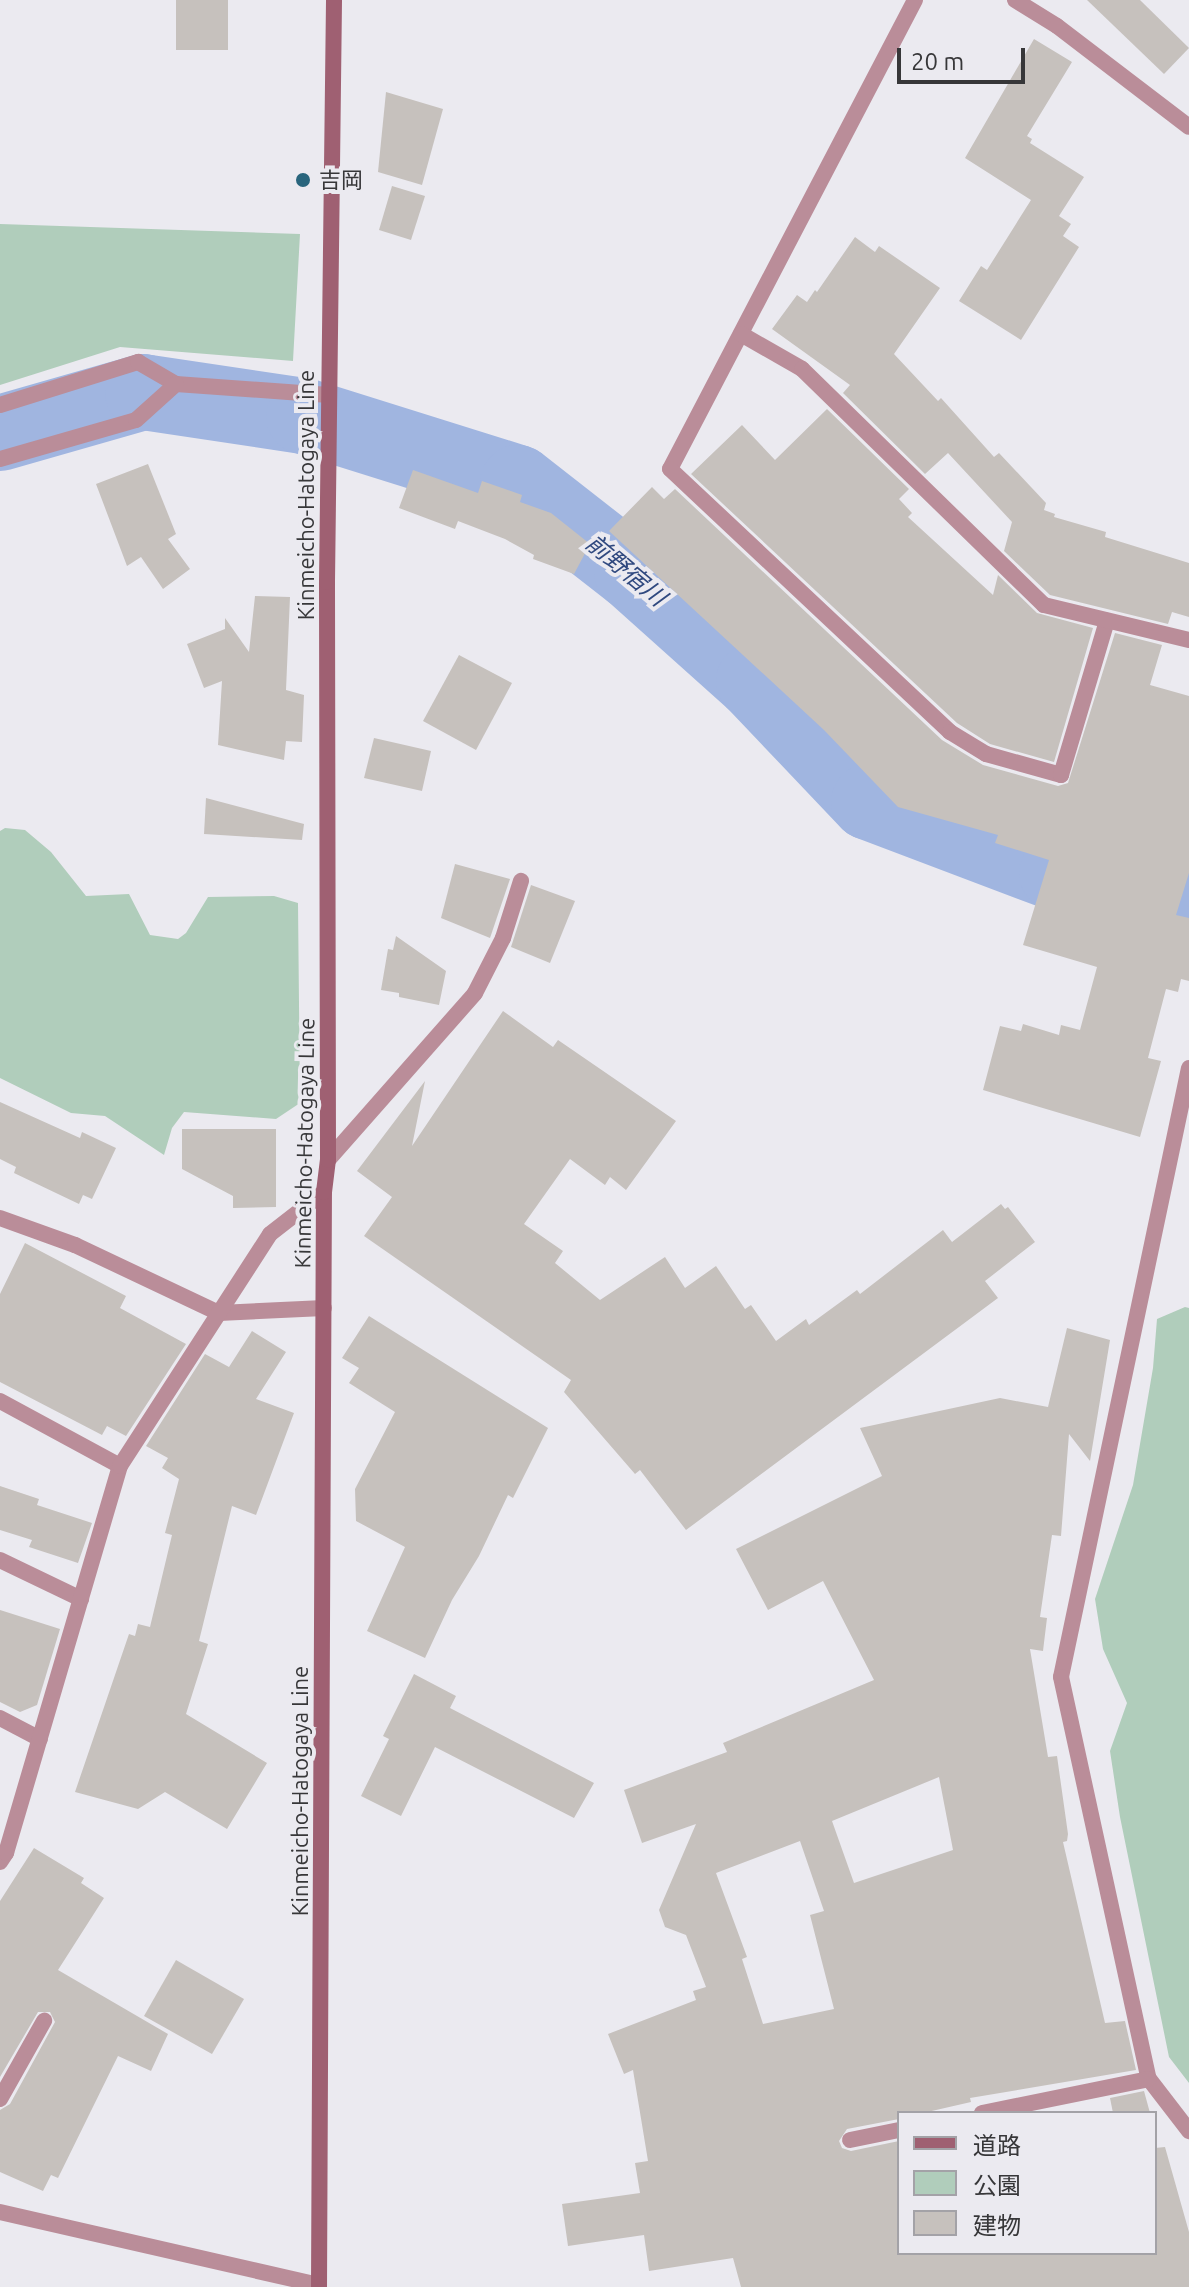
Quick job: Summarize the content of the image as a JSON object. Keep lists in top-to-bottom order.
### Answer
{
  "streets": {
    "main road": ["Kinmeicho-Hatogaya Line"]
  },
  "water": ["前野宿川"],
  "places": ["吉岡"],
  "legend": ["道路", "公園", "建物"],
  "scale_bar": "20 m"
}
